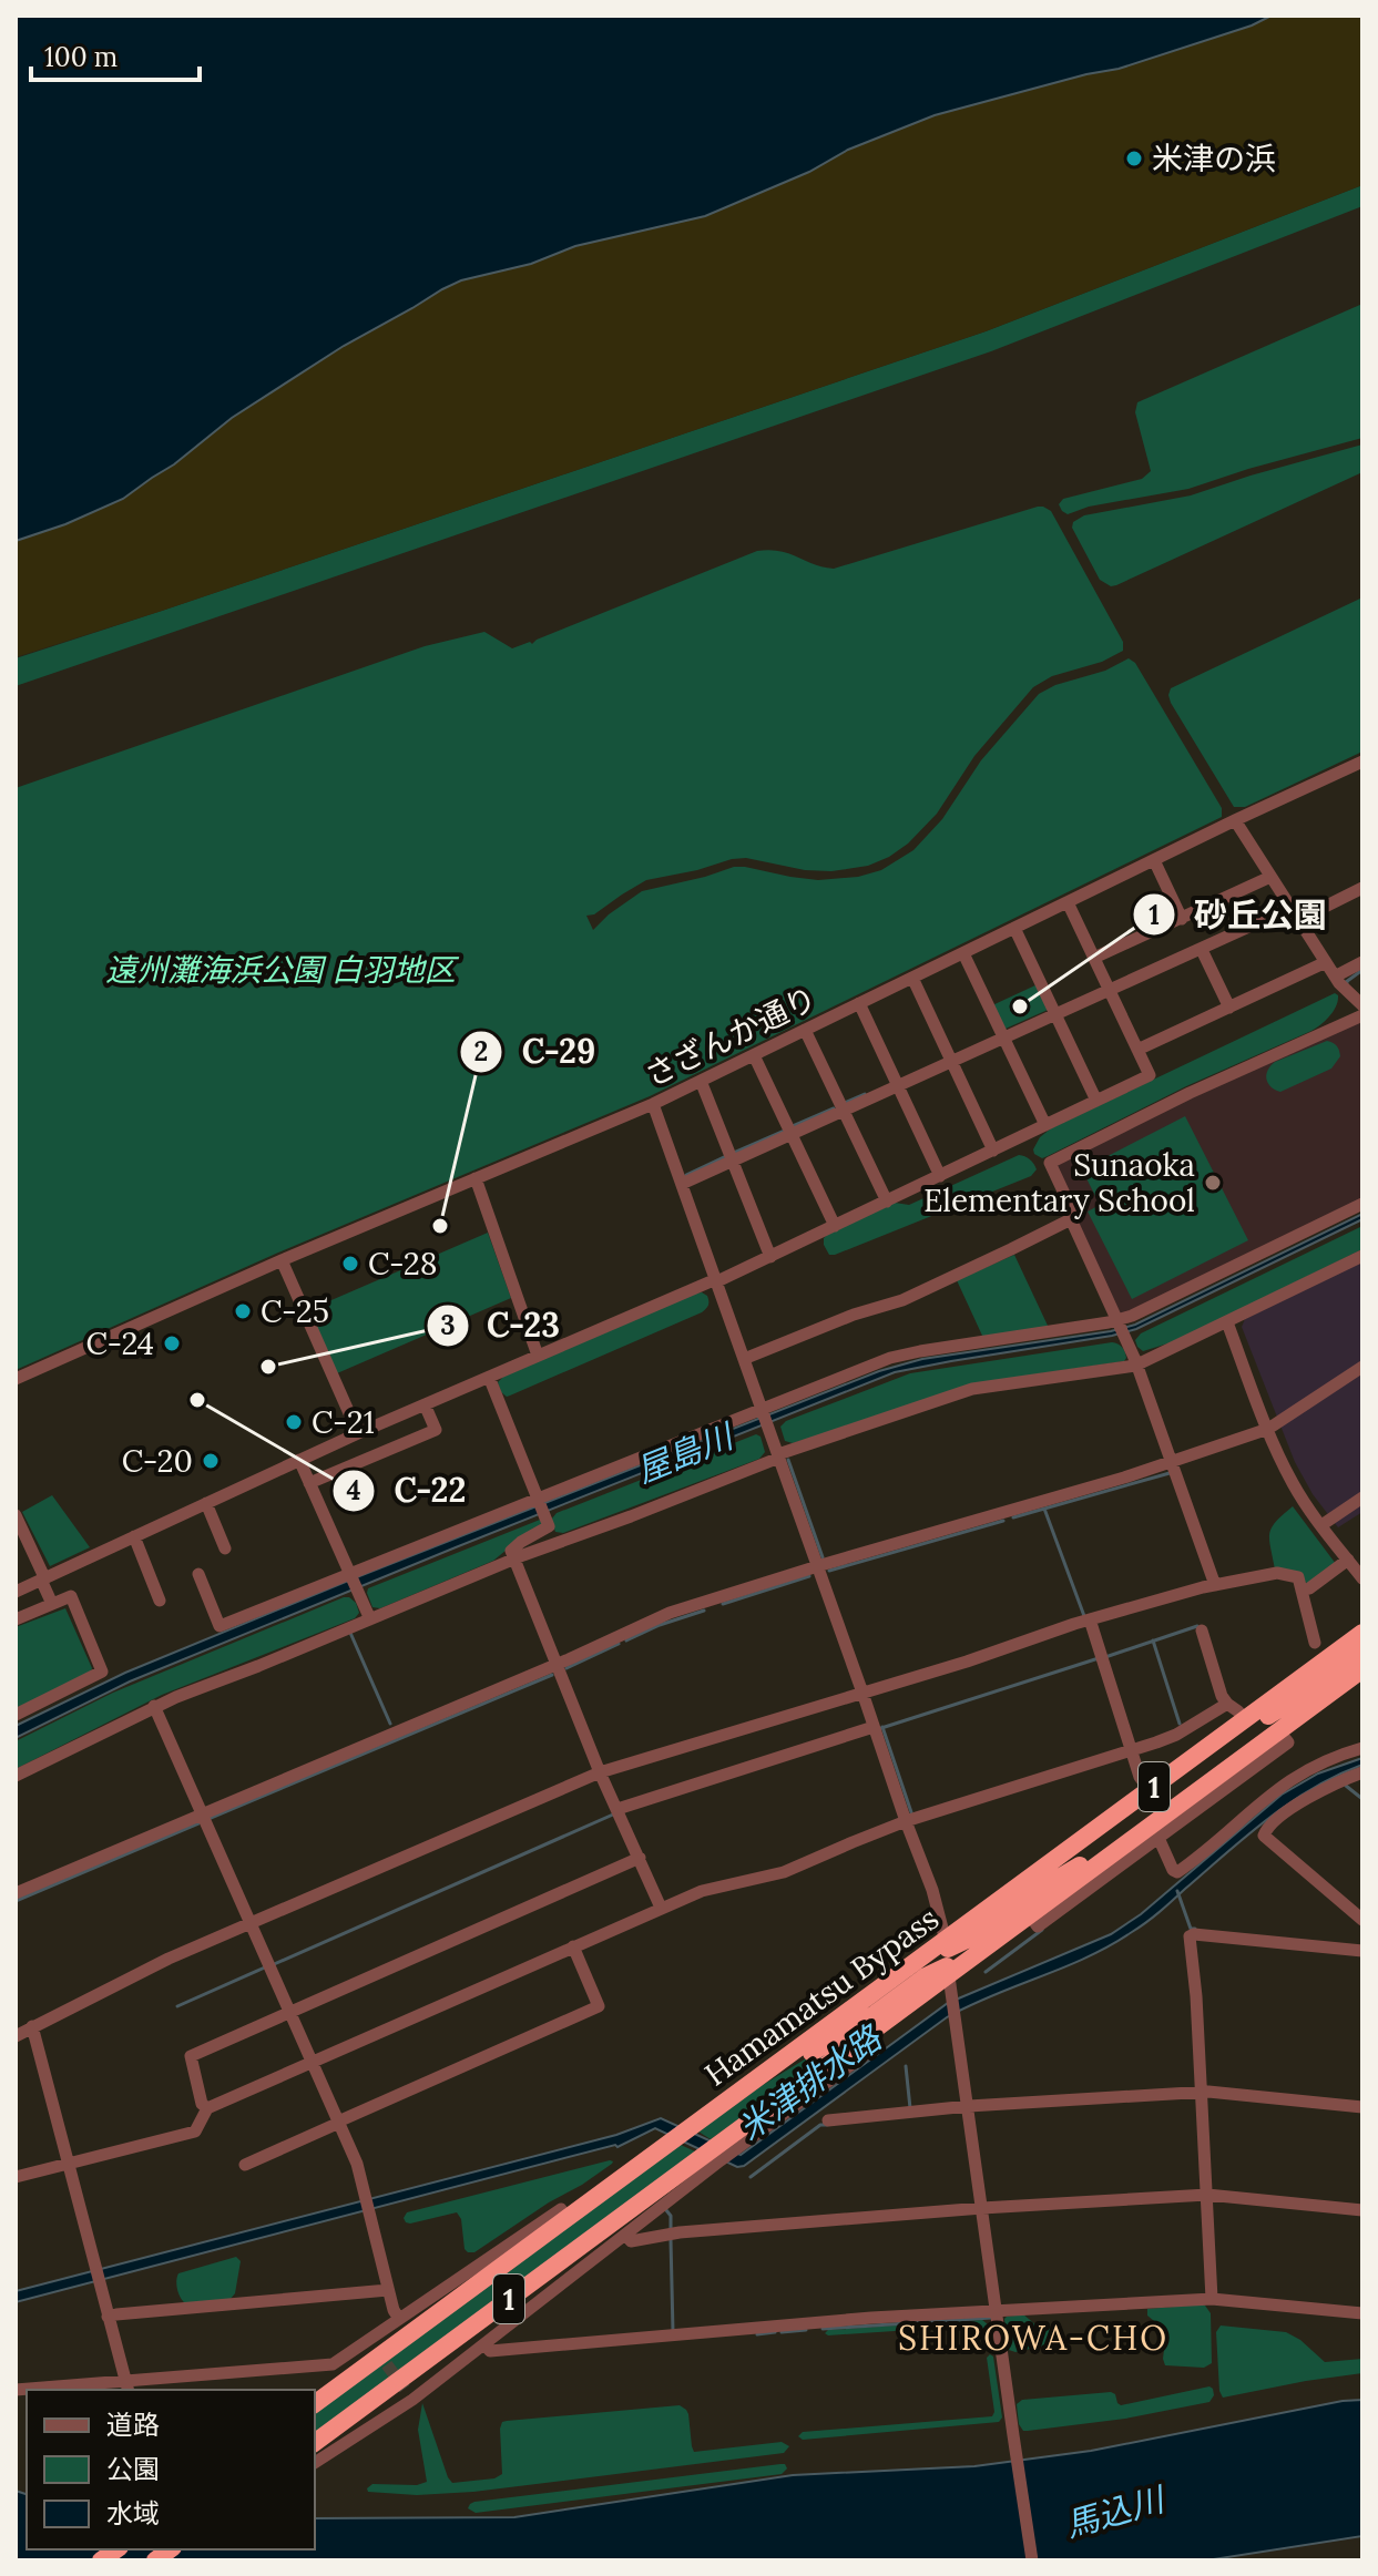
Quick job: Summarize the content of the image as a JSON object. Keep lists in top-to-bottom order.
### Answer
{
  "streets": {
    "highway": ["1", "Hamamatsu Bypass"],
    "street": ["さざんか通り"]
  },
  "districts": ["SHIROWA-CHO"],
  "water": ["屋島川", "米津排水路", "馬込川"],
  "parks": ["遠州灘海浜公園 白羽地区"],
  "places": [
    "米津の浜",
    "砂丘公園",
    "Sunaoka Elementary School",
    "C-29",
    "C-28",
    "C-25",
    "C-24",
    "C-23",
    "C-22",
    "C-21",
    "C-20"
  ],
  "legend": ["道路", "公園", "水域"],
  "scale_bar": "100 m"
}
